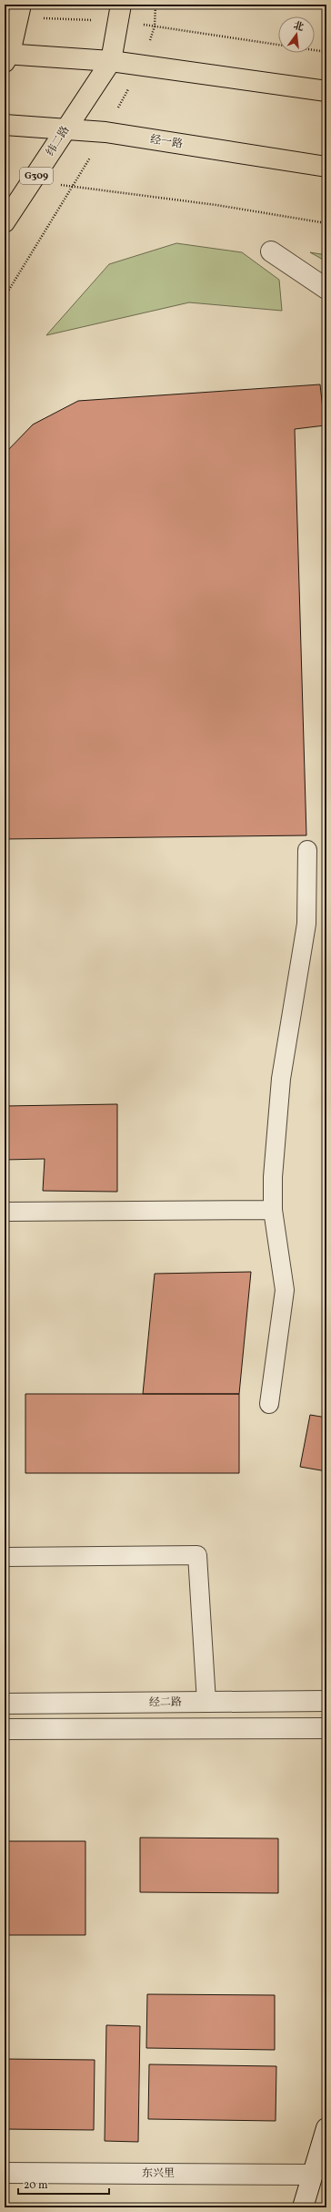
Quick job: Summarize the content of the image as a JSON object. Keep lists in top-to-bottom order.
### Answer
{
  "streets": {
    "main road": ["纬二路", "经一路", "G309"],
    "street": ["经二路", "东兴里"]
  },
  "crossings": [
    ["纬二路", "经一路"],
    ["纬二路", "G309"]
  ],
  "scale_bar": "20 m",
  "north": "top"
}
